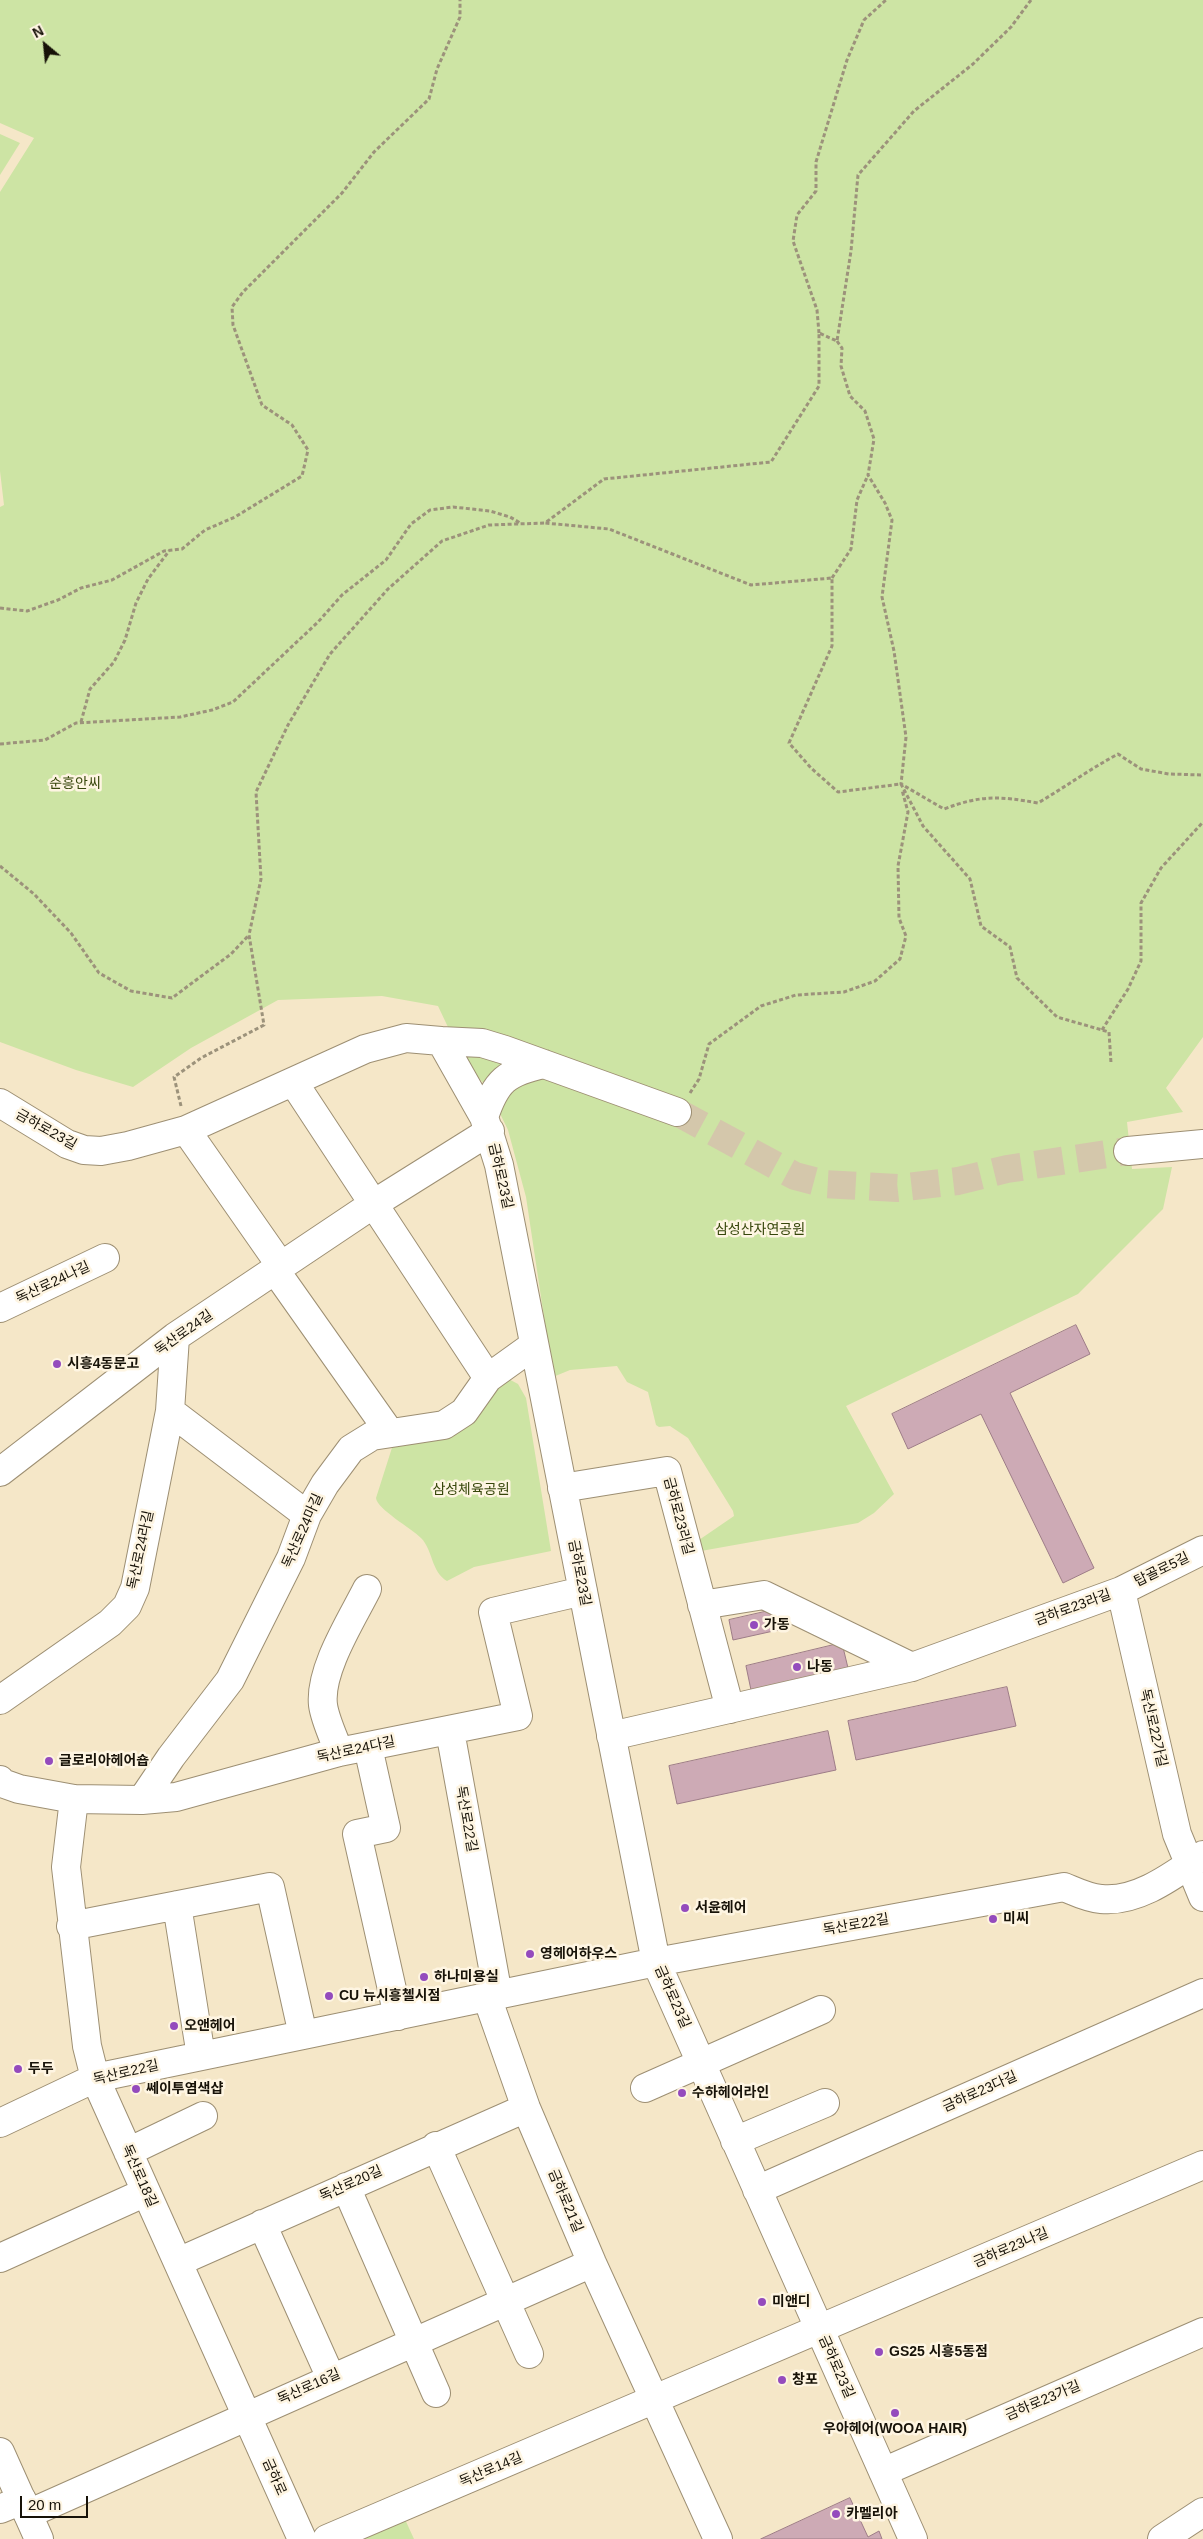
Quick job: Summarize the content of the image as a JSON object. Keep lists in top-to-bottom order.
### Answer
{
  "streets": {
    "street": [
      "금하로23길",
      "독산로24나길",
      "독산로24길",
      "금하로23라길",
      "독산로24마길",
      "독산로24라길",
      "탑골로5길",
      "독산로22가길",
      "독산로24다길",
      "독산로22길",
      "금하로23다길",
      "독산로18길",
      "독산로20길",
      "금하로21길",
      "금하로23나길",
      "독산로16길",
      "금하로23가길",
      "독산로14길",
      "금하로"
    ]
  },
  "crossings": [
    ["금하로23길", "독산로24길"],
    ["금하로23길", "금하로23라길"],
    ["금하로23길", "독산로24마길"],
    ["금하로23길", "독산로24다길"],
    ["금하로23길", "독산로22길"],
    ["금하로23길", "금하로23다길"],
    ["금하로23길", "금하로23나길"],
    ["금하로23길", "금하로23가길"],
    ["독산로24길", "독산로24라길"],
    ["금하로23라길", "탑골로5길"],
    ["금하로23라길", "독산로22가길"],
    ["독산로24마길", "독산로24다길"],
    ["탑골로5길", "독산로22가길"],
    ["독산로22가길", "독산로22길"],
    ["독산로24다길", "독산로22길"],
    ["독산로24다길", "독산로18길"],
    ["독산로22길", "독산로18길"],
    ["독산로22길", "금하로21길"],
    ["독산로18길", "독산로20길"],
    ["독산로18길", "독산로16길"],
    ["독산로18길", "금하로"],
    ["독산로20길", "금하로21길"],
    ["금하로21길", "독산로16길"],
    ["금하로21길", "독산로14길"],
    ["독산로16길", "금하로"]
  ],
  "parks": ["순흥안씨", "삼성산자연공원", "삼성체육공원"],
  "places": [
    "시흥4동문고",
    "가동",
    "나동",
    "글로리아헤어숍",
    "서윤헤어",
    "미씨",
    "영헤어하우스",
    "하나미용실",
    "CU 뉴시흥첼시점",
    "오앤헤어",
    "두두",
    "쎄이투염색샵",
    "수하헤어라인",
    "미앤디",
    "GS25 시흥5동점",
    "창포",
    "우아헤어(WOOA HAIR)",
    "카멜리아"
  ],
  "scale_bar": "20 m",
  "north": "top left"
}
